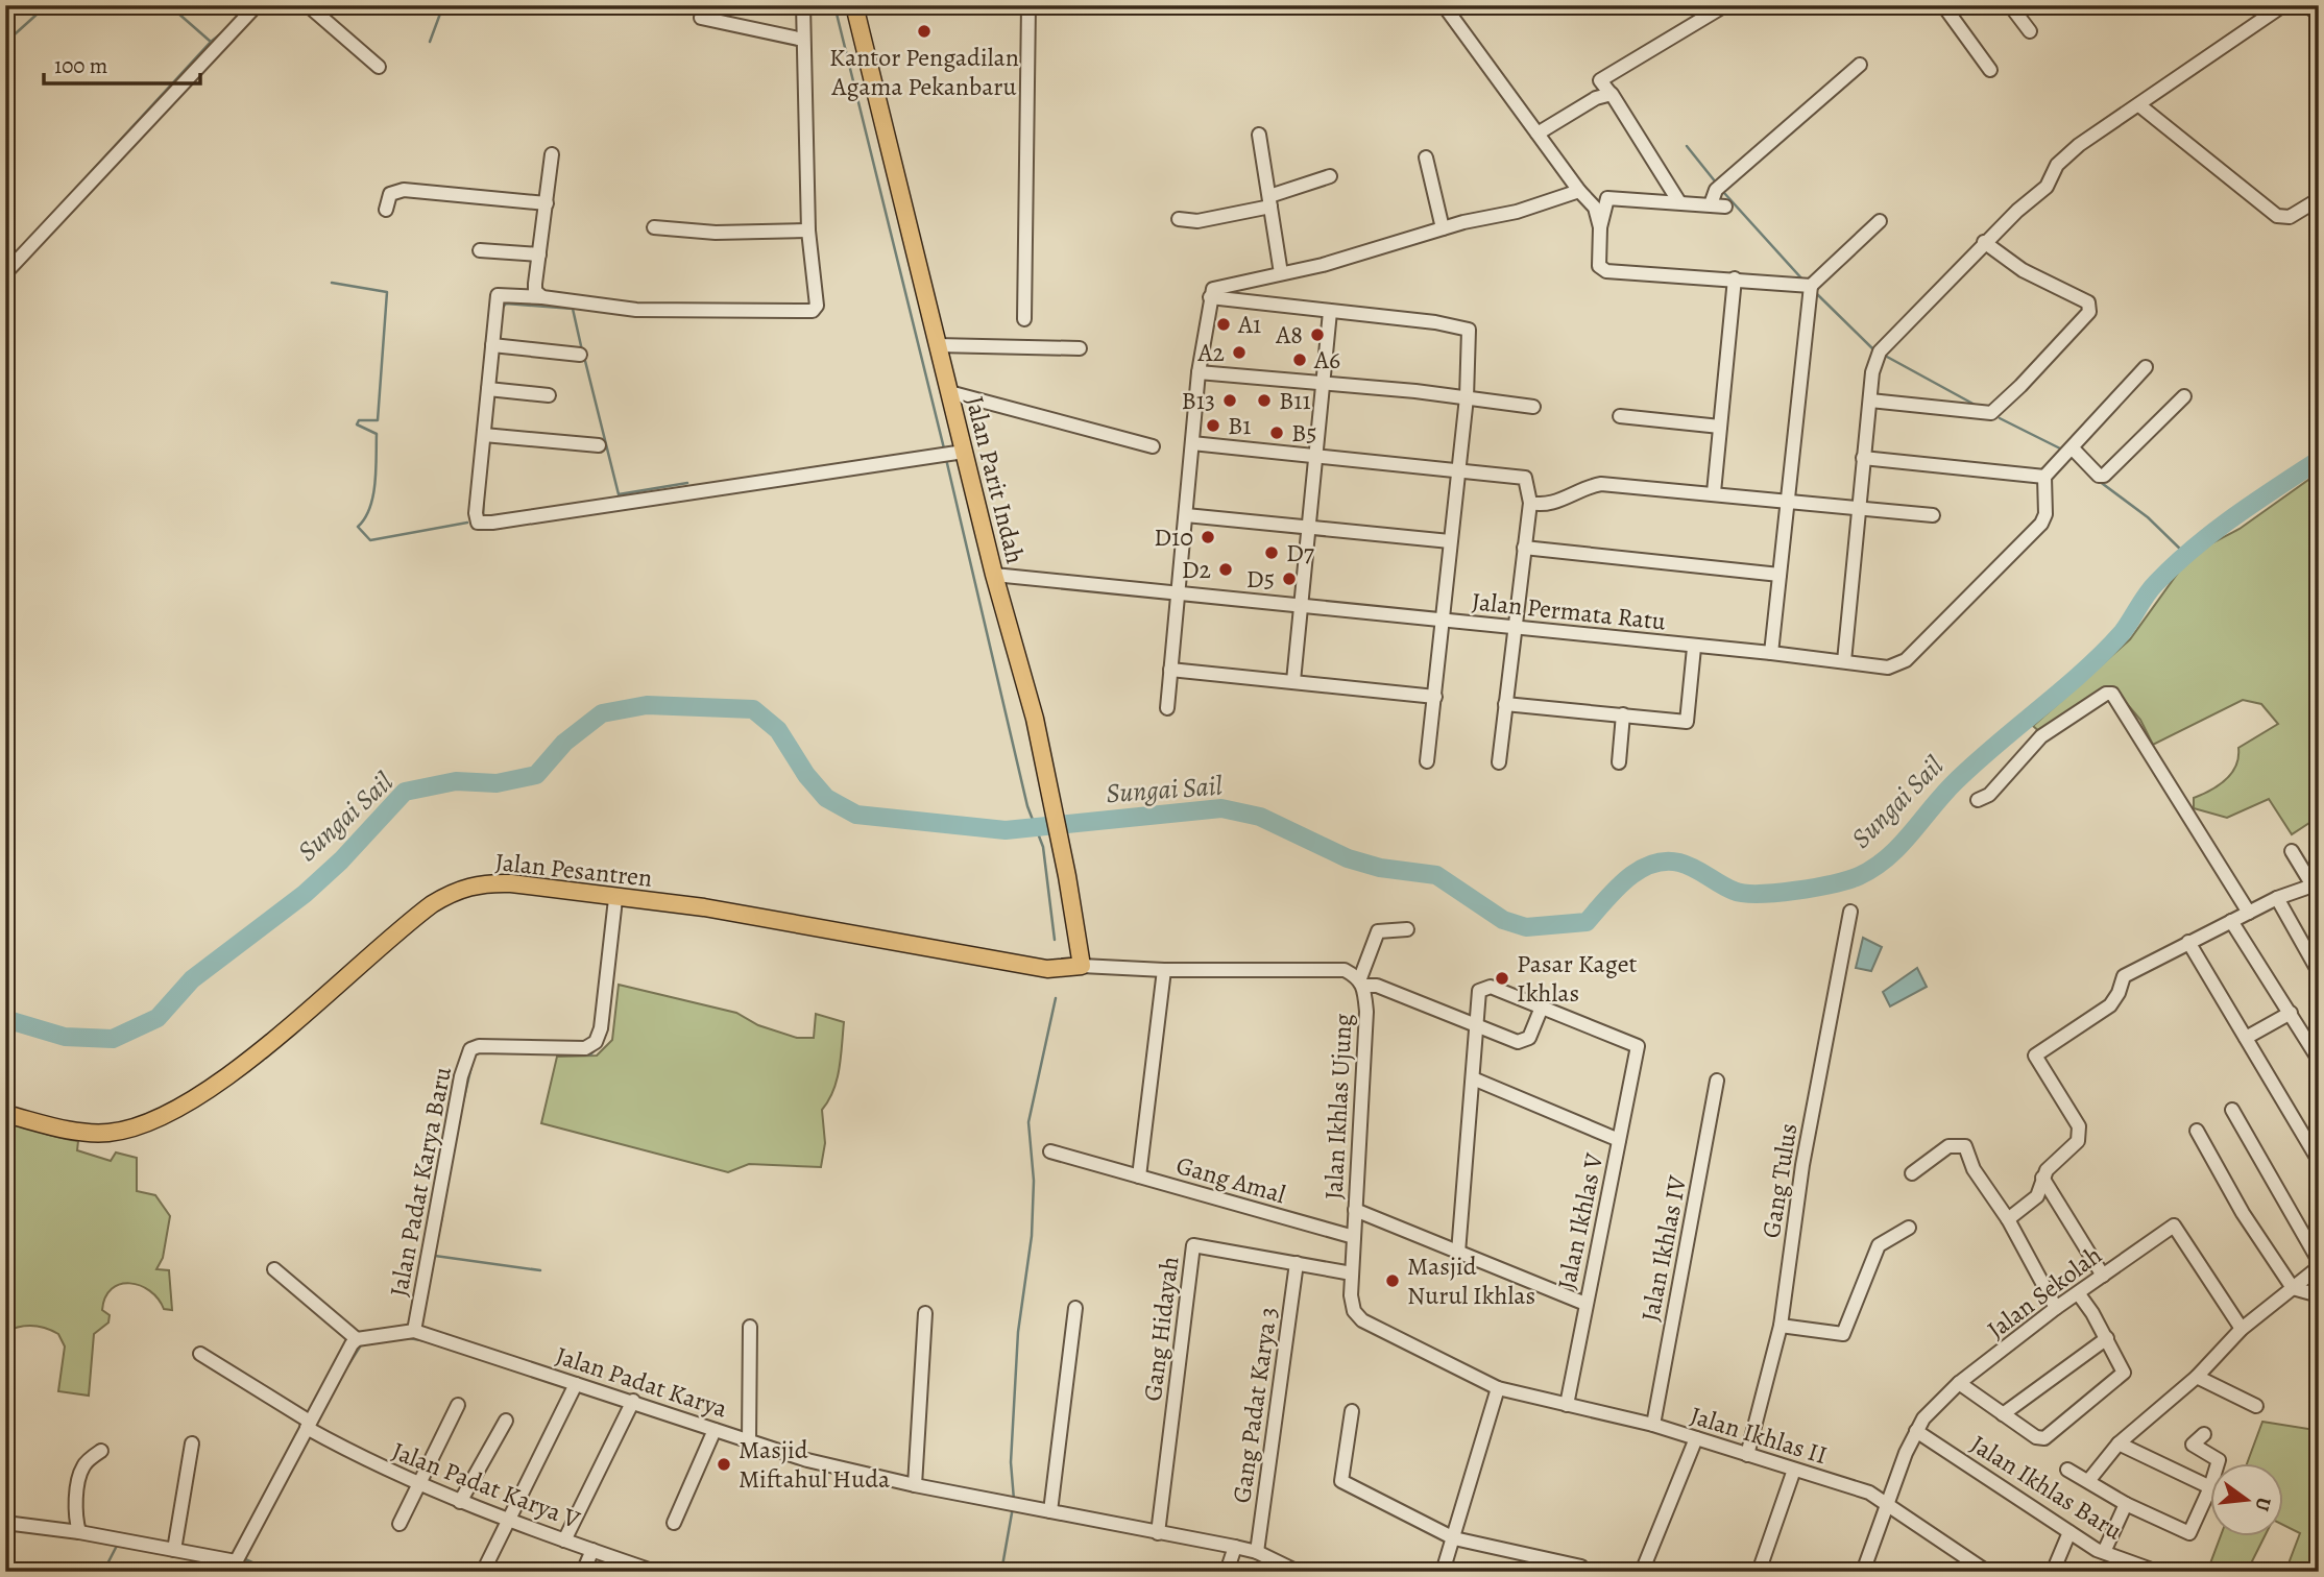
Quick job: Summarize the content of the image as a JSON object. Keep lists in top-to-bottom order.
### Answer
{
  "streets": {
    "main road": ["Jalan Parit Indah", "Jalan Pesantren"],
    "street": [
      "Jalan Permata Ratu",
      "Jalan Ikhlas Ujung",
      "Gang Amal",
      "Gang Tulus",
      "Jalan Padat Karya Baru",
      "Jalan Ikhlas V",
      "Jalan Ikhlas IV",
      "Jalan Sekolah",
      "Gang Hidayah",
      "Jalan Padat Karya",
      "Gang Padat Karya 3",
      "Jalan Ikhlas II",
      "Jalan Padat Karya V",
      "Jalan Ikhlas Baru"
    ]
  },
  "crossings": [
    ["Jalan Parit Indah", "Jalan Permata Ratu"],
    ["Jalan Parit Indah", "Jalan Pesantren"],
    ["Jalan Parit Indah", "Jalan Ikhlas Ujung"],
    ["Jalan Pesantren", "Jalan Ikhlas Ujung"],
    ["Jalan Pesantren", "Jalan Padat Karya Baru"],
    ["Jalan Ikhlas Ujung", "Gang Amal"],
    ["Jalan Ikhlas Ujung", "Gang Hidayah"],
    ["Jalan Ikhlas Ujung", "Jalan Ikhlas II"],
    ["Gang Tulus", "Jalan Ikhlas II"],
    ["Jalan Padat Karya Baru", "Jalan Padat Karya"],
    ["Jalan Ikhlas V", "Jalan Ikhlas II"],
    ["Jalan Ikhlas IV", "Jalan Ikhlas II"],
    ["Jalan Sekolah", "Jalan Ikhlas II"],
    ["Jalan Sekolah", "Jalan Ikhlas Baru"],
    ["Gang Hidayah", "Jalan Padat Karya"],
    ["Gang Hidayah", "Gang Padat Karya 3"],
    ["Jalan Padat Karya", "Gang Padat Karya 3"]
  ],
  "water": ["Sungai Sail"],
  "places": [
    "Kantor Pengadilan Agama Pekanbaru",
    "A1",
    "A8",
    "A2",
    "A6",
    "B13",
    "B11",
    "B1",
    "B5",
    "D10",
    "D7",
    "D2",
    "D5",
    "Pasar Kaget Ikhlas",
    "Masjid Nurul Ikhlas",
    "Masjid Miftahul Huda"
  ],
  "scale_bar": "100 m",
  "north": "right"
}
